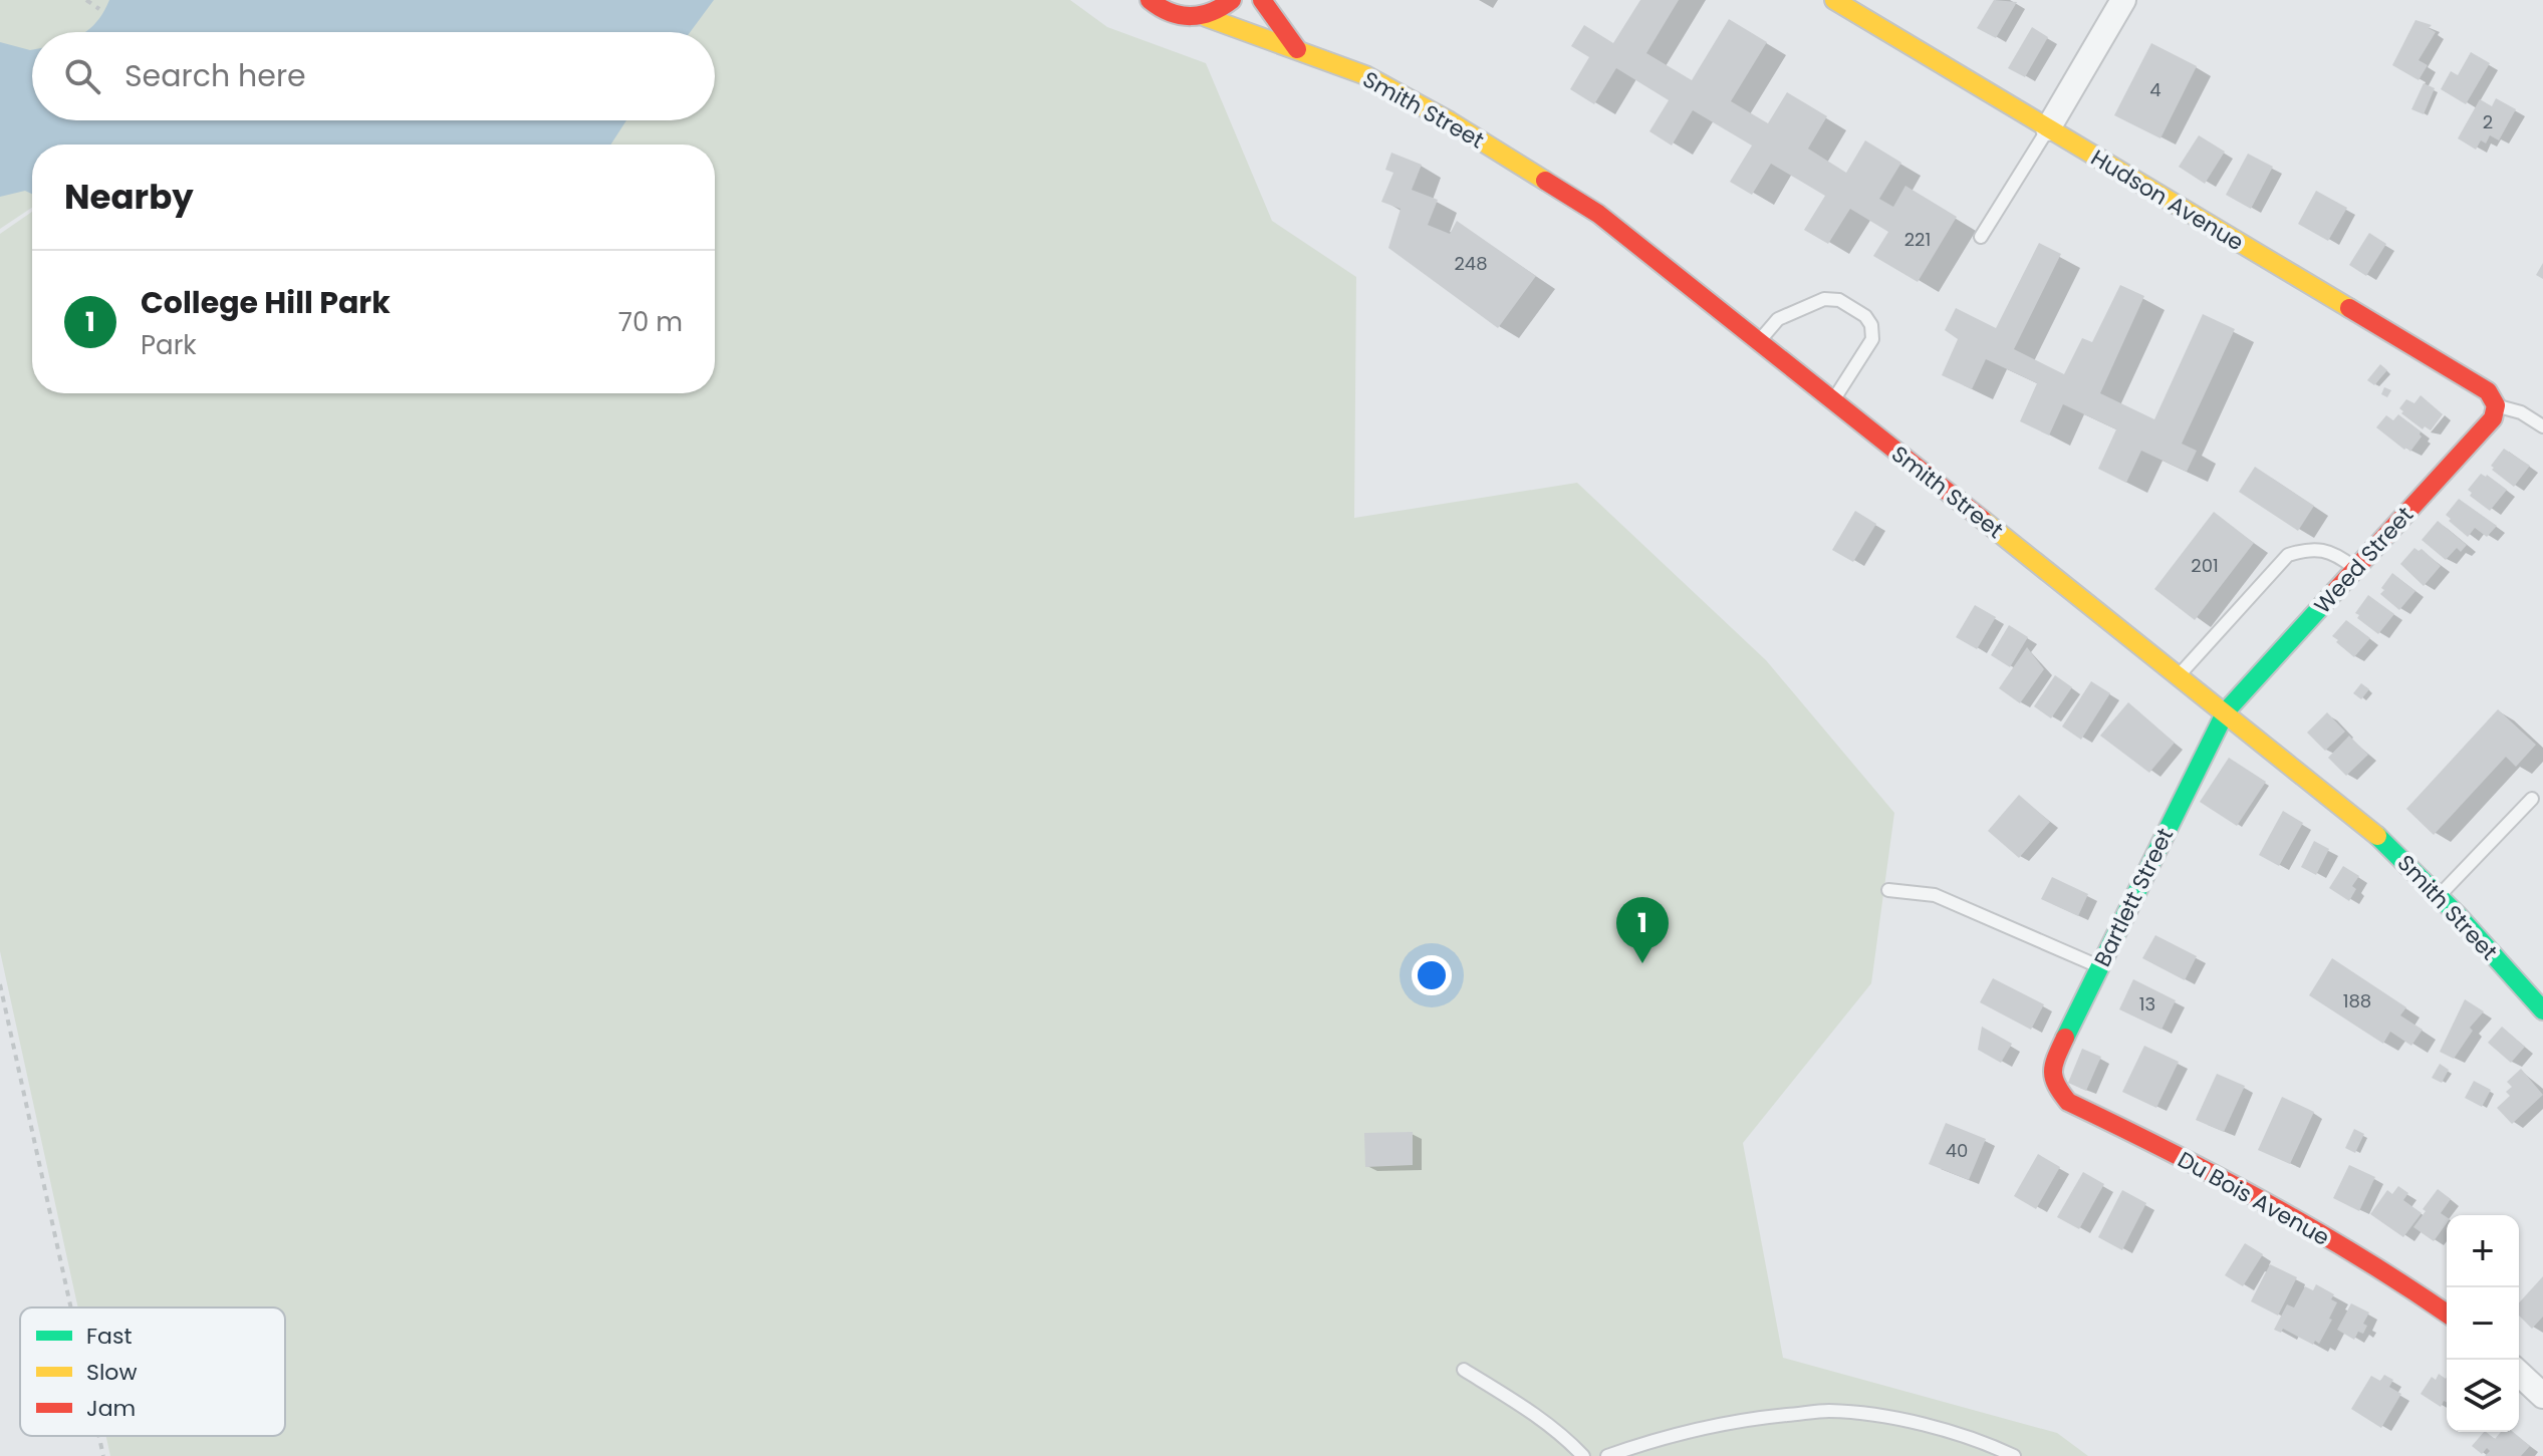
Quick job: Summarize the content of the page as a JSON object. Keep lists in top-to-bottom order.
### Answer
{
  "streets": {
    "street": [
      "Smith Street",
      "Hudson Avenue",
      "Weed Street",
      "Bartlett Street",
      "Du Bois Avenue"
    ]
  },
  "crossings": [
    ["Smith Street", "Weed Street"],
    ["Smith Street", "Bartlett Street"],
    ["Hudson Avenue", "Weed Street"],
    ["Weed Street", "Bartlett Street"],
    ["Bartlett Street", "Du Bois Avenue"]
  ],
  "house_numbers": [
    "4",
    "2",
    "221",
    "248",
    "201",
    "188",
    "13",
    "40"
  ],
  "legend": ["Fast", "Slow", "Jam"],
  "page": {
    "search": "Search here",
    "heading": "Nearby",
    "list": [
      {
        "mark": "1",
        "name": "College Hill Park",
        "note": "Park",
        "value": "70 m"
      }
    ],
    "pins": "1",
    "map_buttons": ["+", "−"]
  }
}
